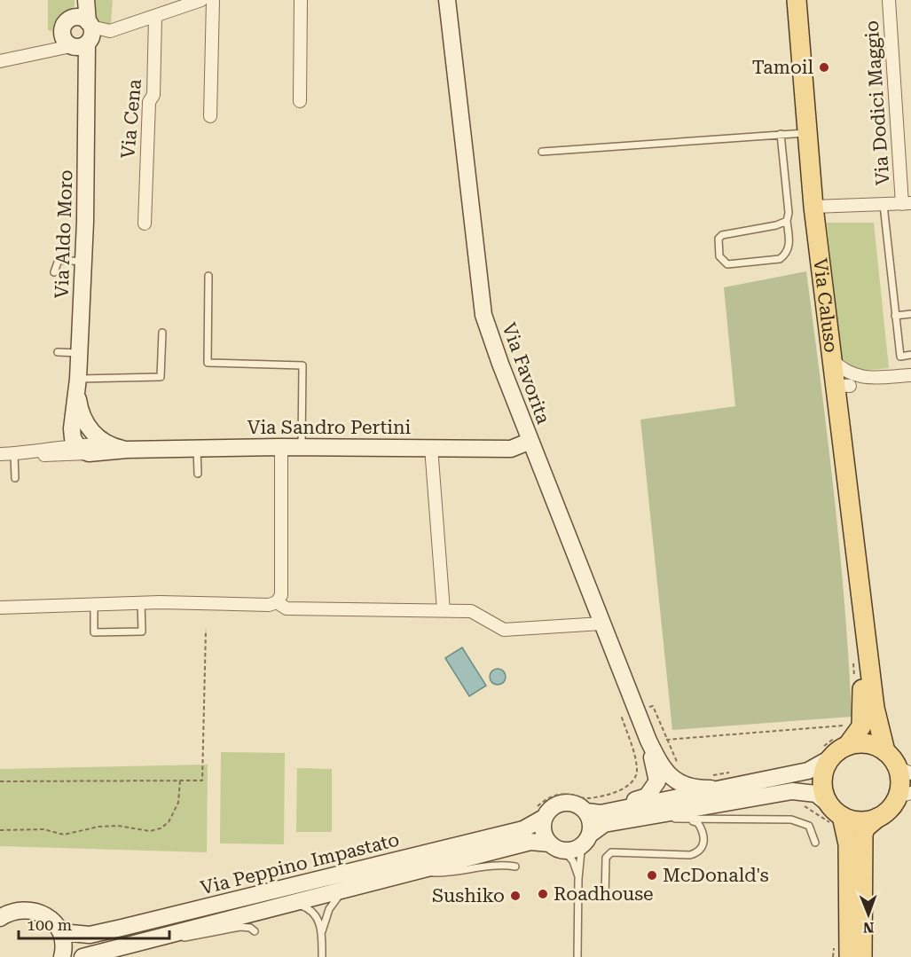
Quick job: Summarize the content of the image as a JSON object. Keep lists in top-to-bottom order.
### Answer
{
  "streets": {
    "main road": ["Via Caluso"],
    "street": [
      "Via Dodici Maggio",
      "Via Cena",
      "Via Aldo Moro",
      "Via Favorita",
      "Via Sandro Pertini",
      "Via Peppino Impastato"
    ]
  },
  "crossings": [
    ["Via Favorita", "Via Sandro Pertini"],
    ["Via Favorita", "Via Peppino Impastato"]
  ],
  "places": [
    "Tamoil",
    "McDonald's",
    "Roadhouse",
    "Sushiko"
  ],
  "scale_bar": "100 m",
  "north": "bottom"
}
